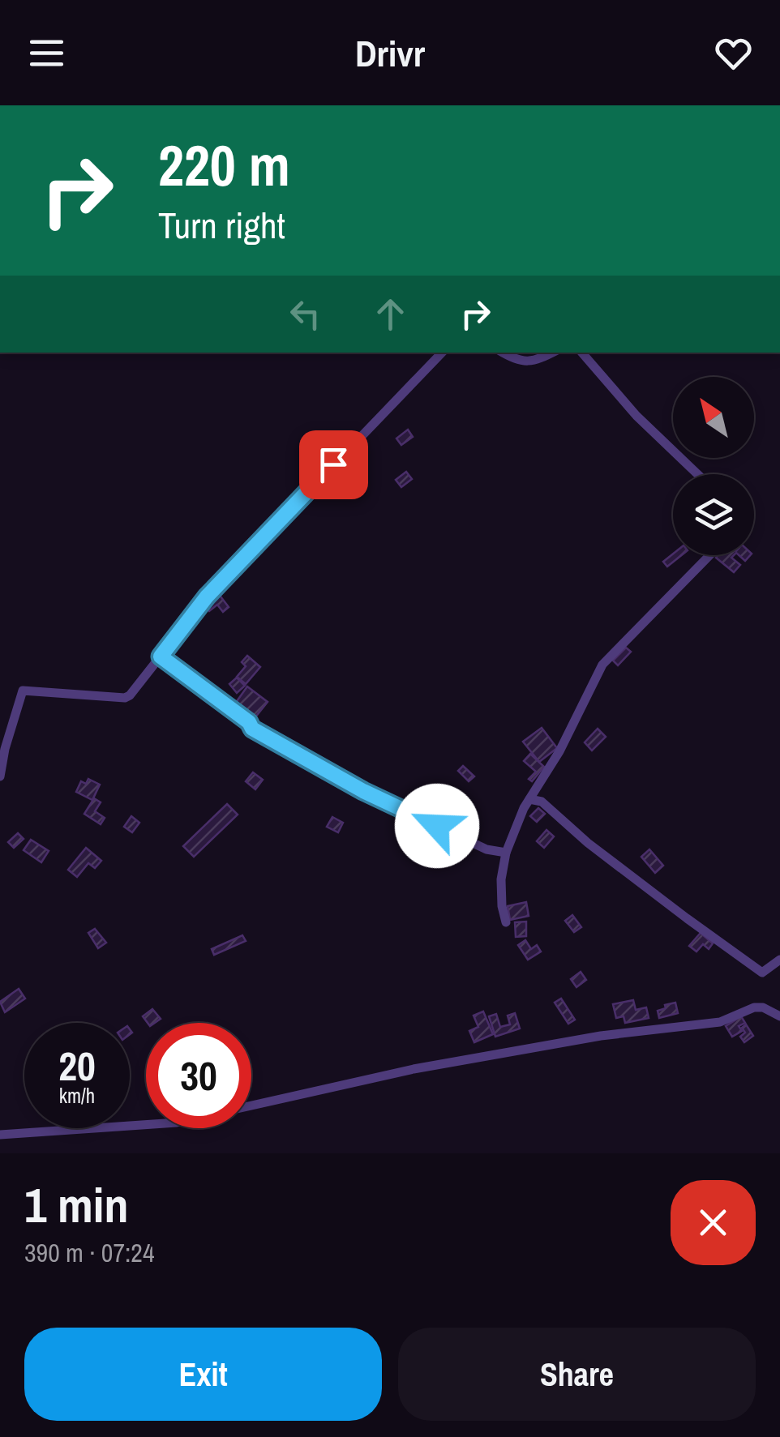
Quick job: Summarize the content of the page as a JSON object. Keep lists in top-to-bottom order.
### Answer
{
  "north": "top left",
  "page": {
    "header": "Drivr",
    "turn": ["220 m", "Turn right"],
    "speed": "20 km/h",
    "limit": "30",
    "heading": ["1 min", "390 m · 07:24"],
    "buttons": ["Exit", "Share"]
  }
}
